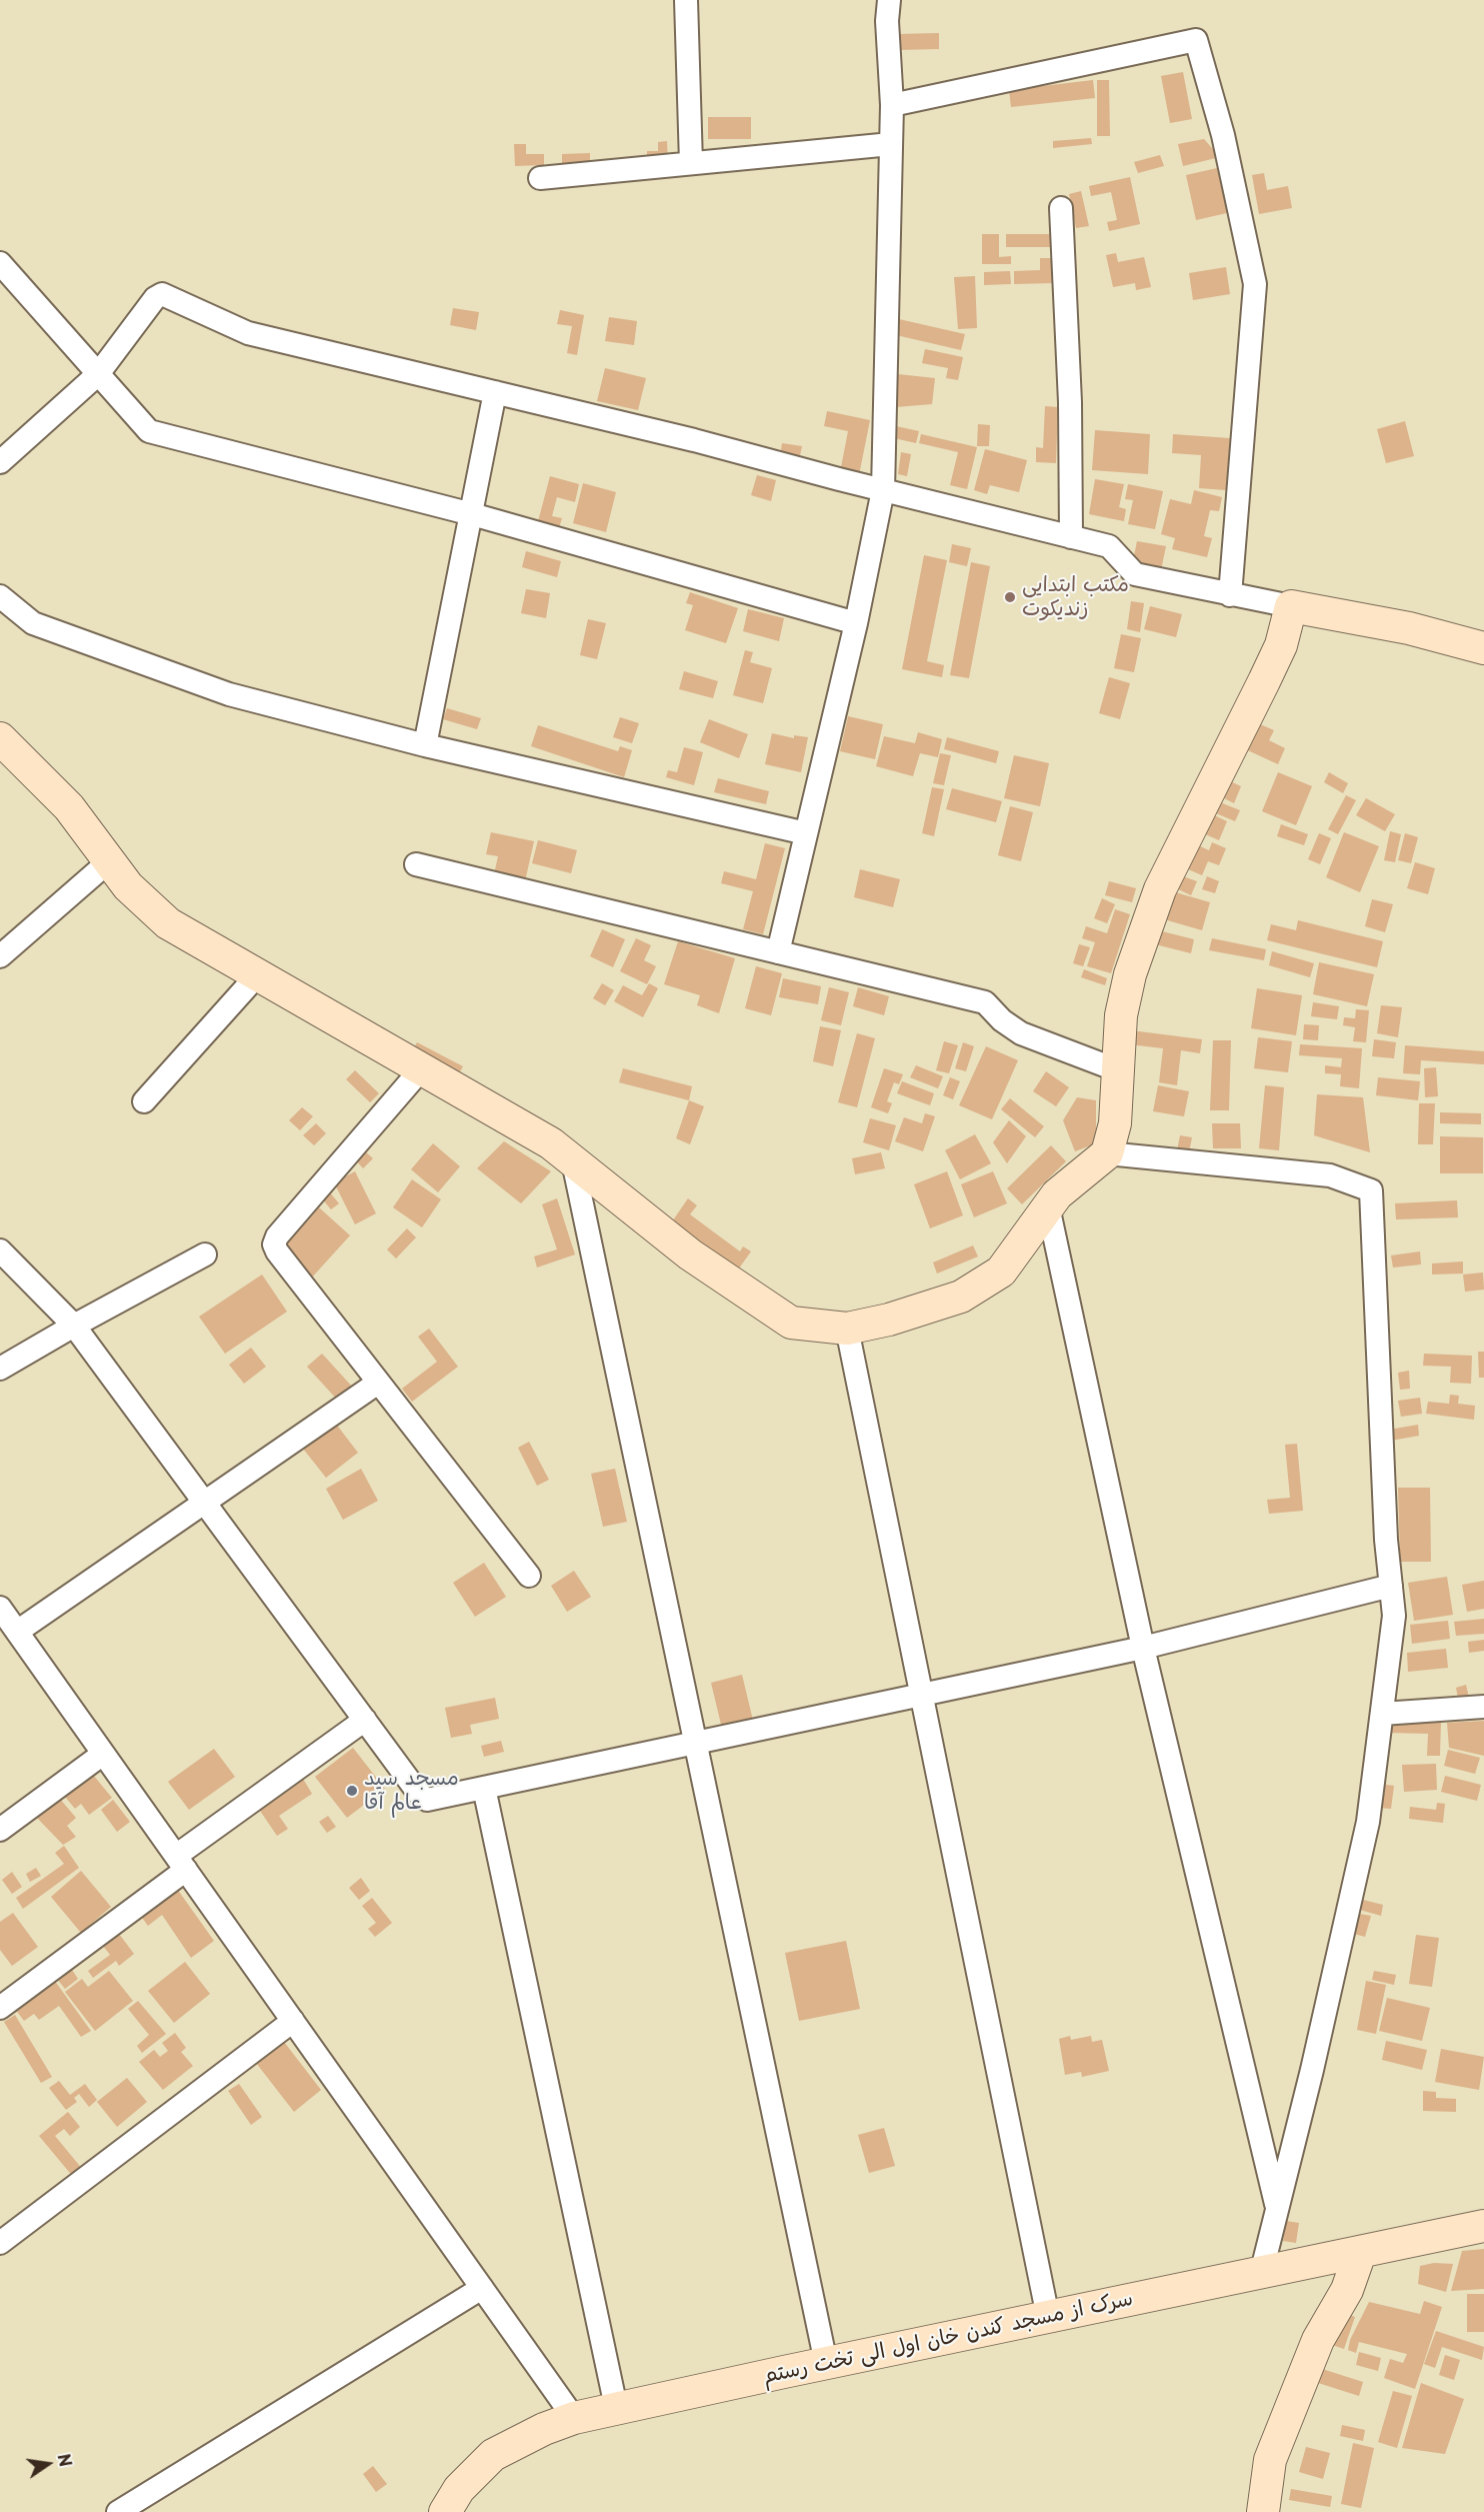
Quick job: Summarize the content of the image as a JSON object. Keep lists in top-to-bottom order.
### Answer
{
  "streets": {
    "street": ["سرک از مسجد کندن خان اول الی تخت رستم"]
  },
  "places": ["مکتب ابتدایی زندیکوت", "مسجد سید عالم آقا"],
  "north": "right"
}
